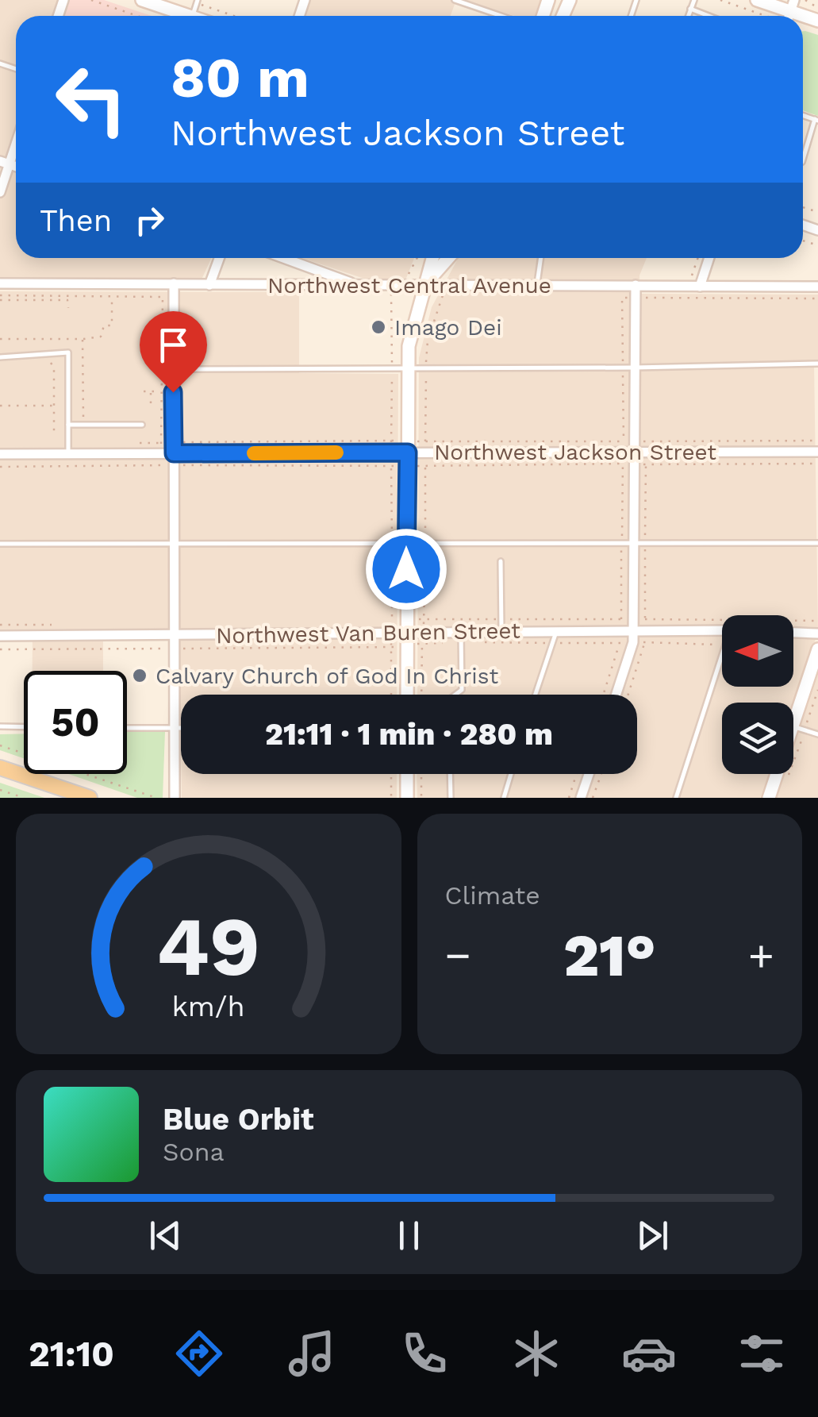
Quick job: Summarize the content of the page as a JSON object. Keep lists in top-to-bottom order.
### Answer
{
  "streets": {
    "street": ["Northwest Central Avenue", "Northwest Jackson Street", "Northwest Van Buren Street"]
  },
  "places": ["Imago Dei", "Calvary Church of God In Christ"],
  "north": "left",
  "page": {
    "turn": ["80 m", "Northwest Jackson Street"],
    "then": "Then",
    "limit": "50",
    "trip": "21:11 · 1 min · 280 m",
    "tile": "Climate",
    "heat": ["−", "21°", "+"],
    "song": ["Blue Orbit", "Sona"],
    "tabs": "21:10",
    "gauge": ["49", "km/h"]
  }
}
